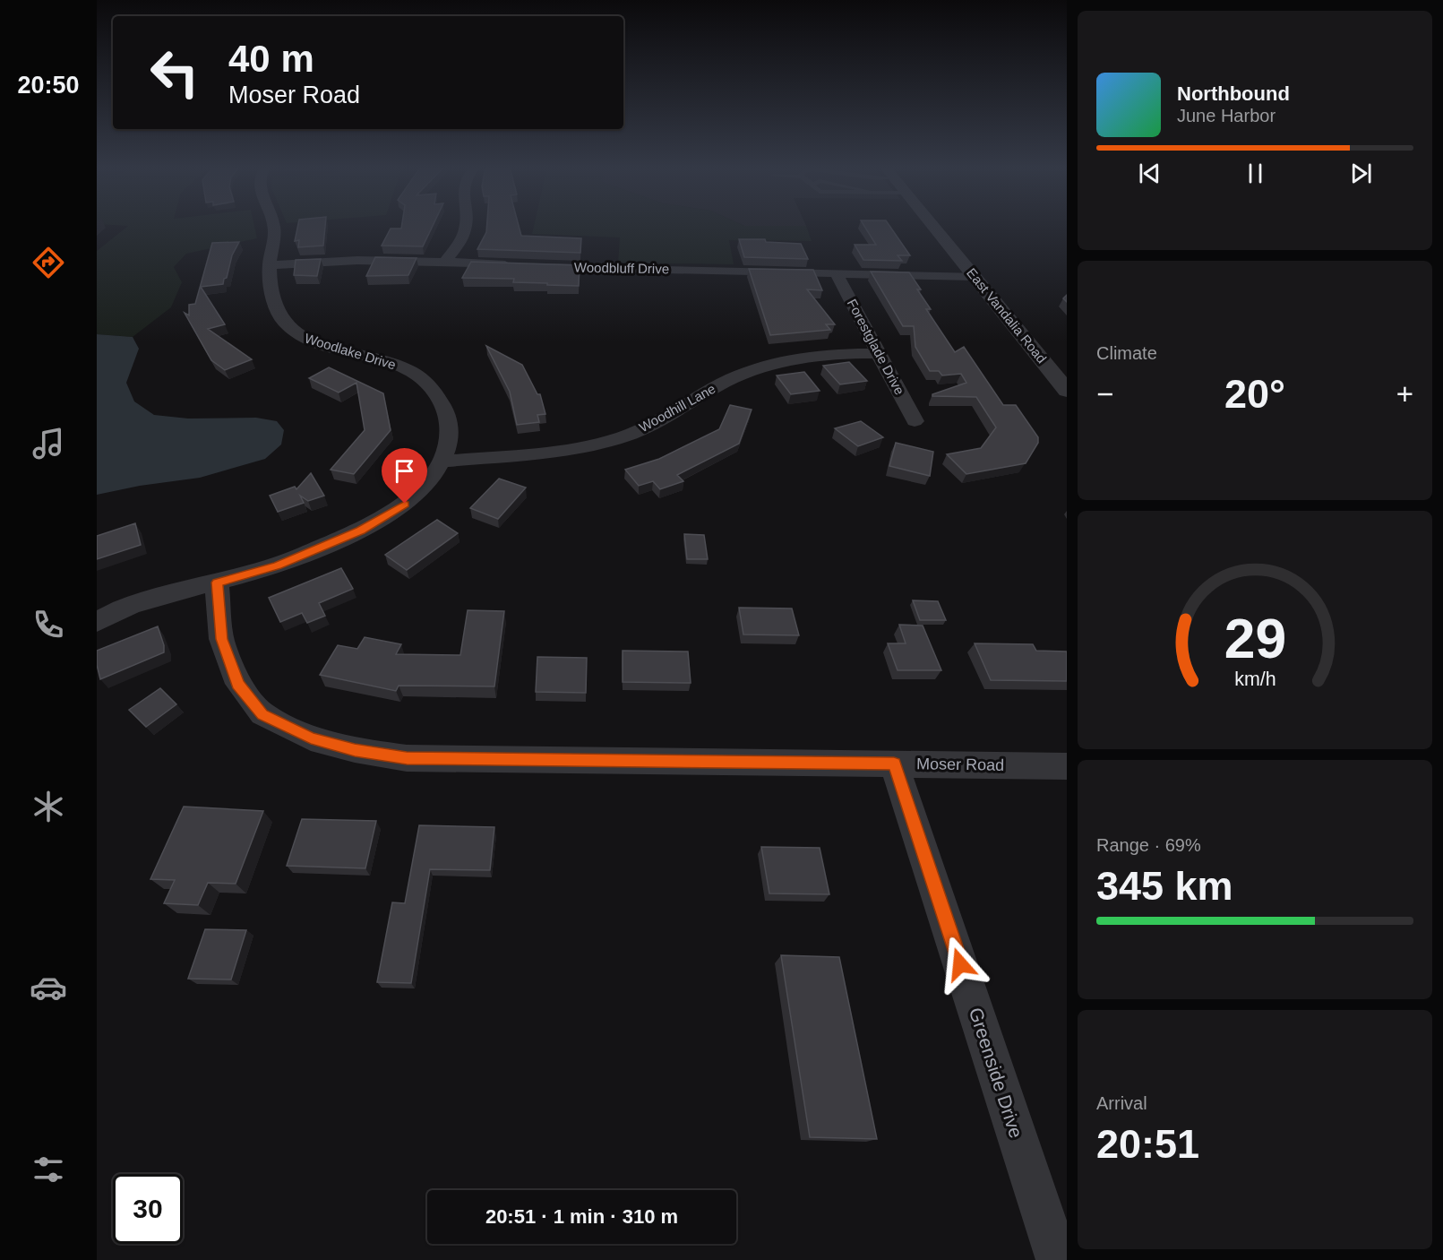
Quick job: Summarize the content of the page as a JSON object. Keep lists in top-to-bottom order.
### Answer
{
  "streets": {
    "street": [
      "Woodbluff Drive",
      "East Vandalia Road",
      "Forestglade Drive",
      "Woodlake Drive",
      "Woodhill Lane",
      "Moser Road",
      "Greenside Drive"
    ]
  },
  "crossings": [
    ["Woodbluff Drive", "East Vandalia Road"],
    ["Woodbluff Drive", "Forestglade Drive"],
    ["Woodbluff Drive", "Woodlake Drive"],
    ["Forestglade Drive", "Woodhill Lane"],
    ["Woodlake Drive", "Woodhill Lane"],
    ["Woodlake Drive", "Moser Road"],
    ["Moser Road", "Greenside Drive"]
  ],
  "page": {
    "tabs": "20:50",
    "turn": ["40 m", "Moser Road"],
    "song": ["Northbound", "June Harbor"],
    "tile": [
      "Climate",
      ["Range · 69%", "345 km"],
      ["Arrival", "20:51"]
    ],
    "heat": ["−", "20°", "+"],
    "limit": "30",
    "trip": "20:51 · 1 min · 310 m",
    "gauge": ["29", "km/h"]
  }
}
